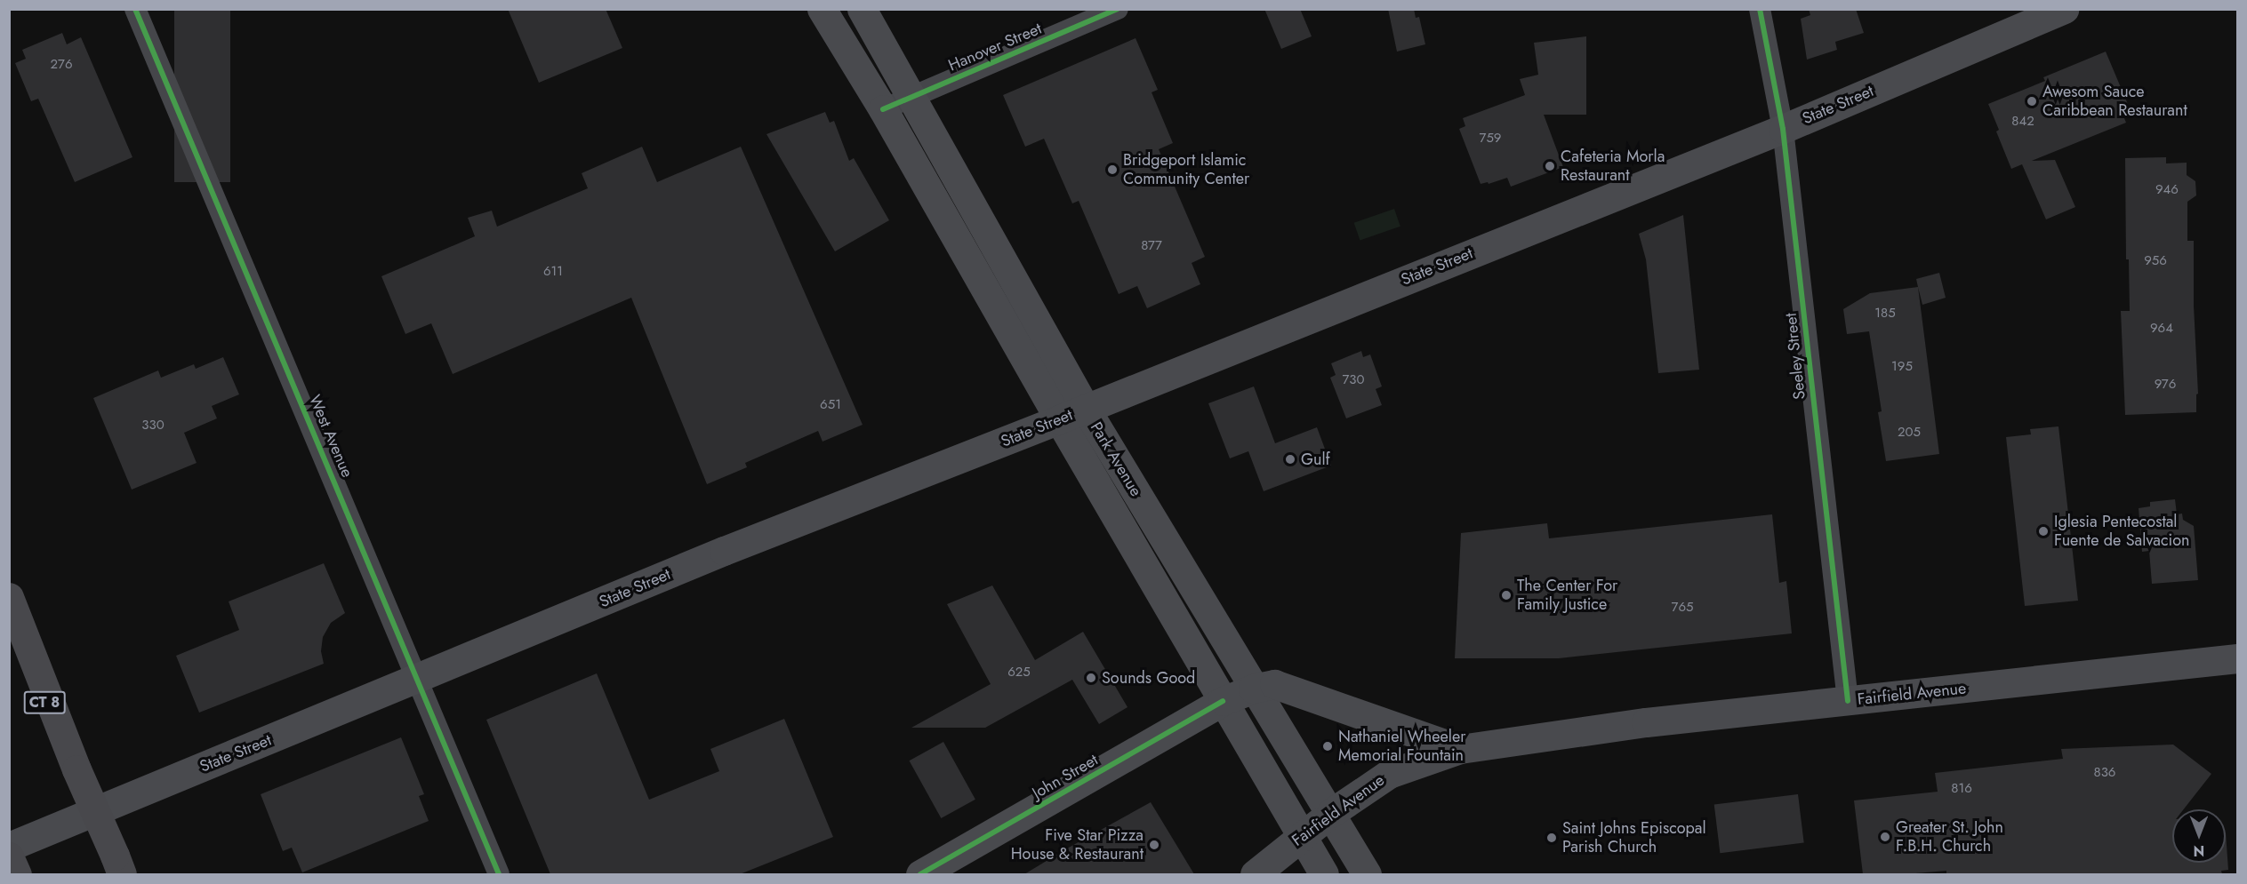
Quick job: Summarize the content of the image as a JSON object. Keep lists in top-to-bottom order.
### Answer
{
  "streets": {
    "highway": ["CT 8"],
    "main road": [
      "State Street",
      "Park Avenue",
      "Fairfield Avenue",
      "John Street"
    ],
    "street": ["Hanover Street", "Seeley Street", "West Avenue"]
  },
  "crossings": [
    ["Hanover Street", "Park Avenue"],
    ["State Street", "Seeley Street"],
    ["State Street", "West Avenue"],
    ["State Street", "Park Avenue"],
    ["Seeley Street", "Fairfield Avenue"],
    ["Park Avenue", "Fairfield Avenue"],
    ["Park Avenue", "John Street"],
    ["Fairfield Avenue", "John Street"]
  ],
  "places": [
    "Awesom Sauce Caribbean Restaurant",
    "Cafeteria Morla Restaurant",
    "Bridgeport Islamic Community Center",
    "Gulf",
    "Iglesia Pentecostal Fuente de Salvacion",
    "The Center For Family Justice",
    "Sounds Good",
    "Nathaniel Wheeler Memorial Fountain",
    "Greater St. John F.B.H. Church",
    "Saint Johns Episcopal Parish Church",
    "Five Star Pizza House & Restaurant"
  ],
  "house_numbers": [
    "276",
    "842",
    "759",
    "946",
    "877",
    "956",
    "611",
    "185",
    "964",
    "195",
    "730",
    "976",
    "651",
    "330",
    "205",
    "765",
    "625",
    "836",
    "816"
  ],
  "north": "bottom"
}
